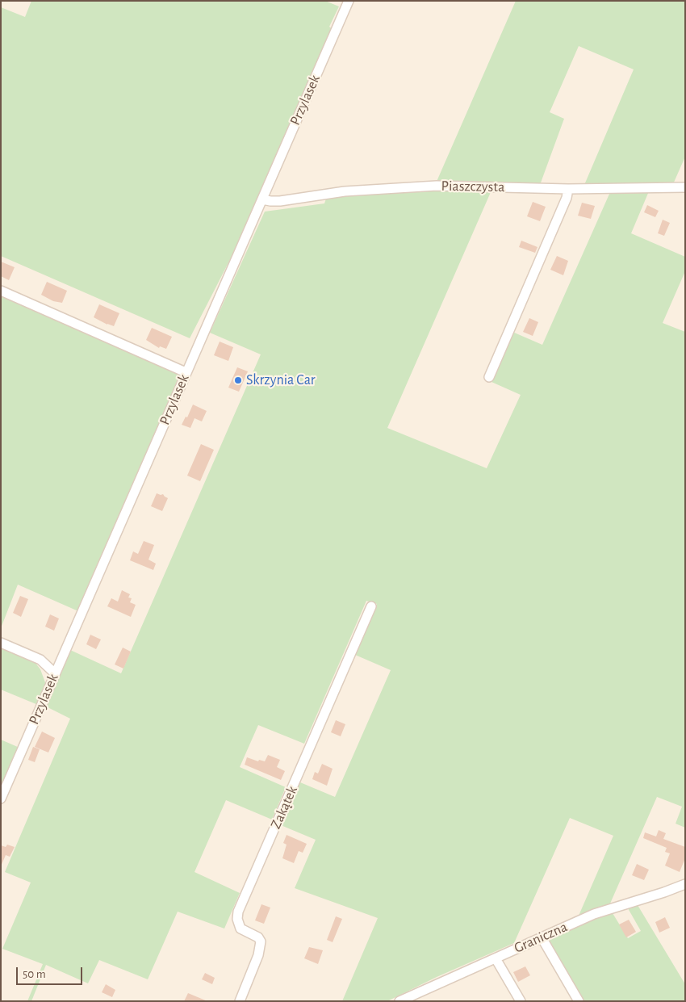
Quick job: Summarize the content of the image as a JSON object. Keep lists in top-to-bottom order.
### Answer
{
  "streets": {
    "street": [
      "Przylasek",
      "Piaszczysta",
      "Zakątek",
      "Graniczna"
    ]
  },
  "crossings": [
    ["Przylasek", "Piaszczysta"]
  ],
  "places": ["Skrzynia Car"],
  "scale_bar": "50 m"
}
